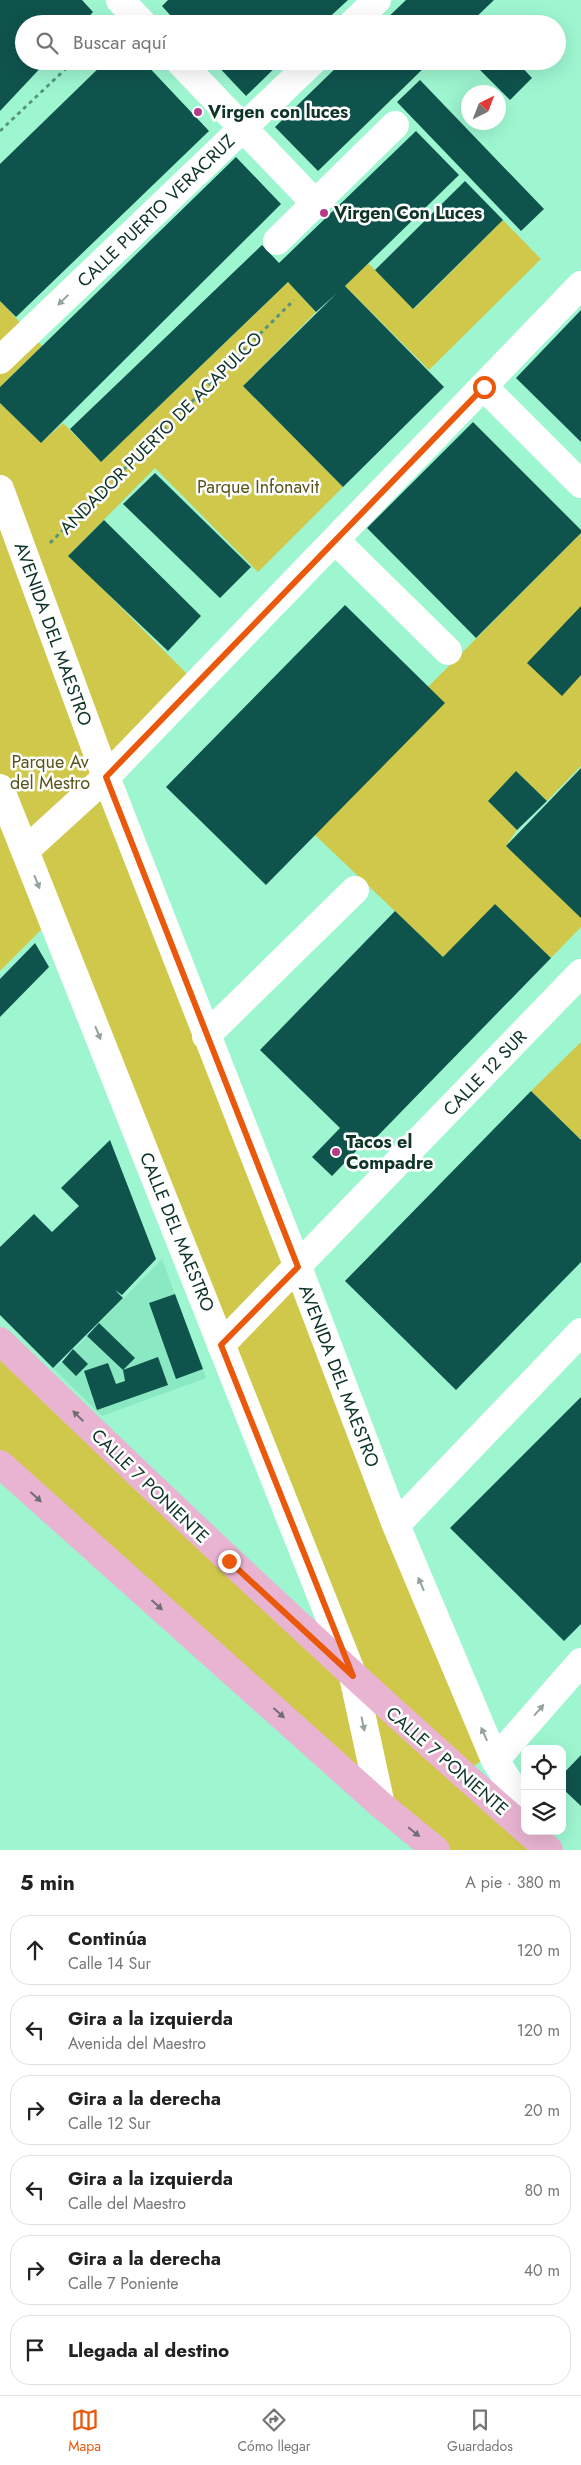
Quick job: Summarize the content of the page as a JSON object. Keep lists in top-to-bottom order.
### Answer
{
  "streets": {
    "main road": ["CALLE 7 PONIENTE"],
    "street": [
      "CALLE PUERTO VERACRUZ",
      "AVENIDA DEL MAESTRO",
      "CALLE 12 SUR",
      "CALLE DEL MAESTRO"
    ],
    "path": ["ANDADOR PUERTO DE ACAPULCO"]
  },
  "crossings": [
    ["ANDADOR PUERTO DE ACAPULCO", "AVENIDA DEL MAESTRO"],
    ["AVENIDA DEL MAESTRO", "CALLE 12 SUR"],
    ["CALLE 12 SUR", "CALLE DEL MAESTRO"],
    ["CALLE DEL MAESTRO", "CALLE 7 PONIENTE"]
  ],
  "one_way": ["CALLE PUERTO VERACRUZ", "CALLE DEL MAESTRO"],
  "parks": ["Parque Infonavit", "Parque Av del Mestro"],
  "places": ["Virgen con luces", "Virgen Con Luces", "Tacos el Compadre"],
  "north": "top right",
  "page": {
    "search": "Buscar aquí",
    "heading": ["5 min", "A pie · 380 m"],
    "list": [
      ["Continúa", "Calle 14 Sur", "120 m"],
      ["Gira a la izquierda", "Avenida del Maestro", "120 m"],
      ["Gira a la derecha", "Calle 12 Sur", "20 m"],
      ["Gira a la izquierda", "Calle del Maestro", "80 m"],
      ["Gira a la derecha", "Calle 7 Poniente", "40 m"],
      "Llegada al destino"
    ],
    "nav": ["Mapa", "Cómo llegar", "Guardados"]
  }
}
